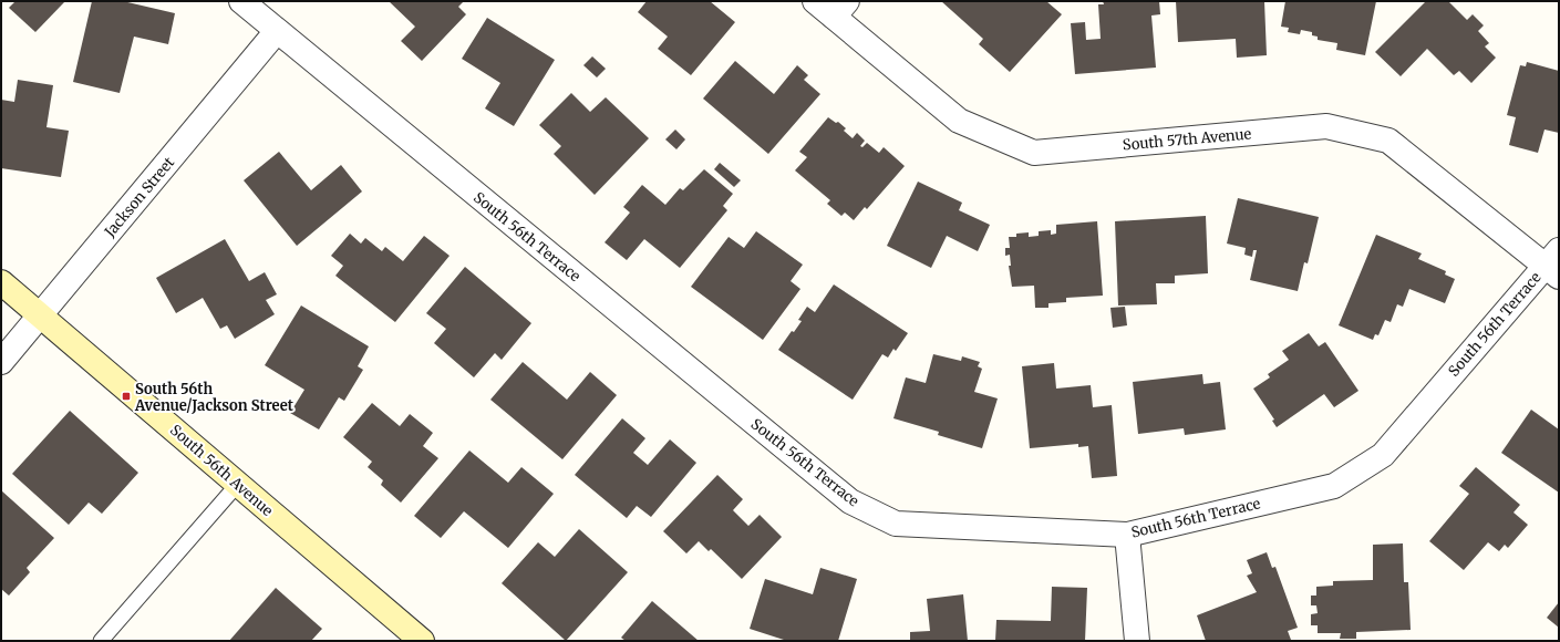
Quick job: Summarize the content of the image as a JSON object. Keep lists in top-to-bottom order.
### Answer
{
  "streets": {
    "street": [
      "South 57th Avenue",
      "Jackson Street",
      "South 56th Terrace",
      "South 56th Avenue"
    ]
  },
  "crossings": [
    ["South 57th Avenue", "South 56th Terrace"],
    ["Jackson Street", "South 56th Terrace"],
    ["Jackson Street", "South 56th Avenue"]
  ],
  "places": {
    "transit": ["South 56th Avenue/Jackson Street"]
  }
}
